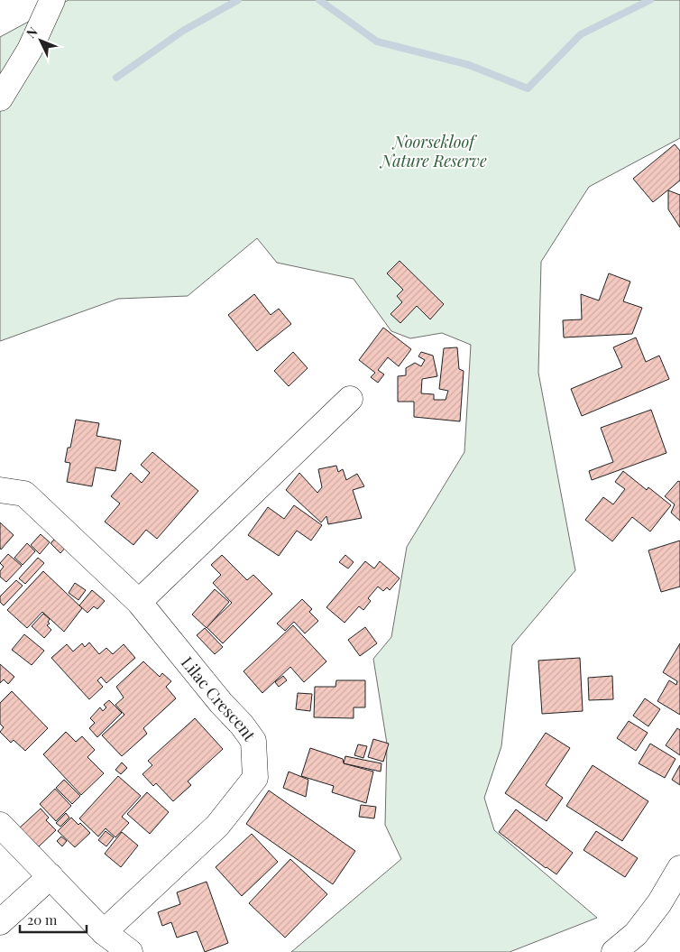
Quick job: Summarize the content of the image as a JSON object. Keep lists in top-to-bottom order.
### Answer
{
  "streets": {
    "street": ["Lilac Crescent"]
  },
  "parks": ["Noorsekloof Nature Reserve"],
  "scale_bar": "20 m",
  "north": "top left"
}
